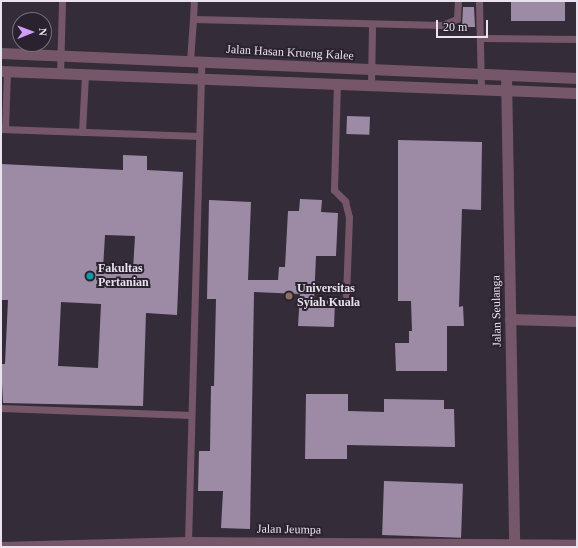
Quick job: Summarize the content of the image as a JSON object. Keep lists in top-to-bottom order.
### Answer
{
  "streets": {
    "street": ["Jalan Hasan Krueng Kalee", "Jalan Seulanga", "Jalan Jeumpa"]
  },
  "crossings": [
    ["Jalan Hasan Krueng Kalee", "Jalan Seulanga"],
    ["Jalan Seulanga", "Jalan Jeumpa"]
  ],
  "places": ["Fakultas Pertanian", "Universitas Syiah Kuala"],
  "scale_bar": "20 m",
  "north": "right"
}
